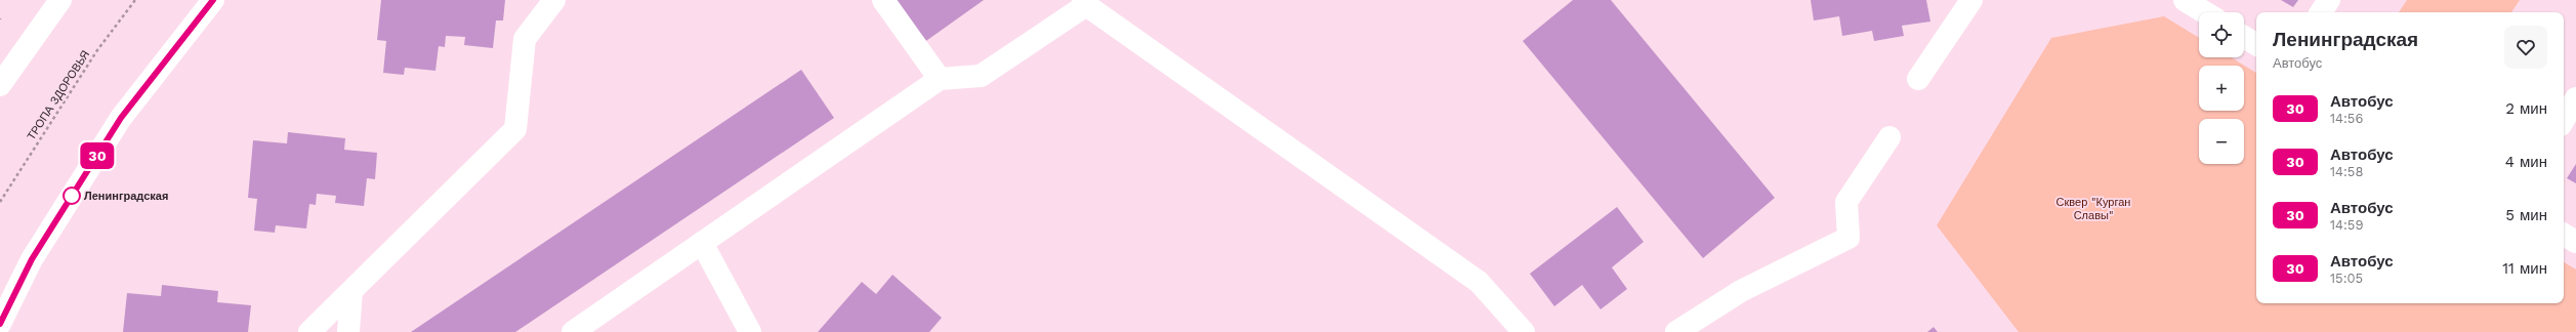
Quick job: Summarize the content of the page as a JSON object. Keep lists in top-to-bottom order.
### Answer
{
  "streets": {
    "path": ["ТРОПА ЗДОРОВЬЯ"]
  },
  "parks": ["Сквер \"Курган Славы\""],
  "places": ["Ленинградская"],
  "lines": ["bus line 30"],
  "page": {
    "on_map": "30",
    "map_buttons": ["+", "−"],
    "heading": ["Ленинградская", "Автобус"],
    "list": [
      {
        "mark": "30",
        "name": "Автобус",
        "note": "14:56",
        "value": "2 мин"
      },
      {
        "mark": "30",
        "name": "Автобус",
        "note": "14:58",
        "value": "4 мин"
      },
      {
        "mark": "30",
        "name": "Автобус",
        "note": "14:59",
        "value": "5 мин"
      },
      {
        "mark": "30",
        "name": "Автобус",
        "note": "15:05",
        "value": "11 мин"
      }
    ]
  }
}
